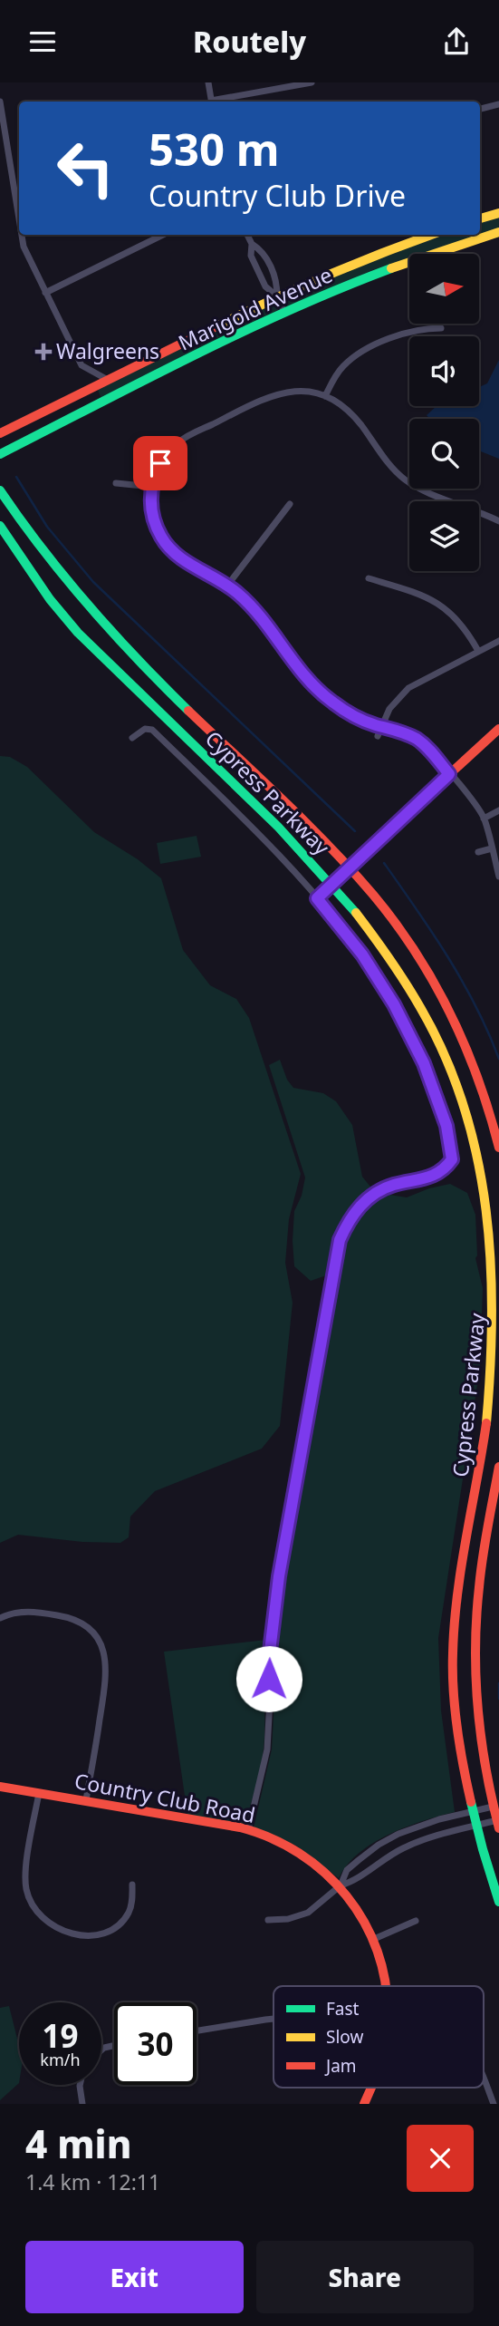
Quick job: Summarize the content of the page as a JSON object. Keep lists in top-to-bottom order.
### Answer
{
  "streets": {
    "main road": ["Marigold Avenue", "Cypress Parkway", "Country Club Road"]
  },
  "places": {
    "health": ["Walgreens"]
  },
  "legend": ["Fast", "Slow", "Jam"],
  "north": "right",
  "page": {
    "header": "Routely",
    "turn": ["530 m", "Country Club Drive"],
    "speed": "19 km/h",
    "limit": "30",
    "heading": ["4 min", "1.4 km · 12:11"],
    "buttons": ["Exit", "Share"]
  }
}
